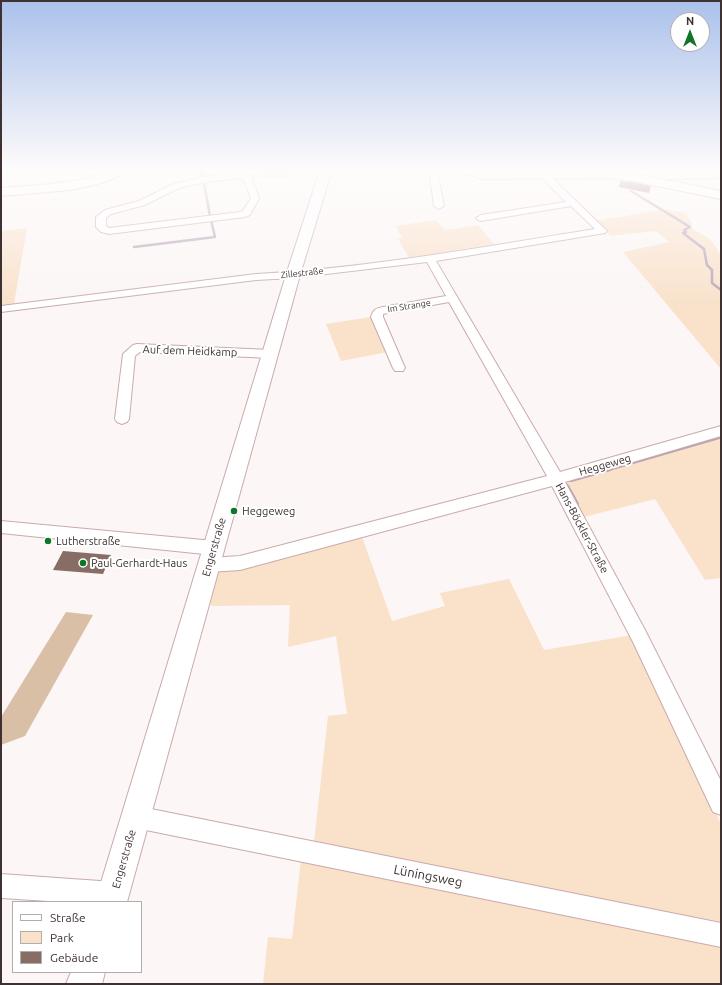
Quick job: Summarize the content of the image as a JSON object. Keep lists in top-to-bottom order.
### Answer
{
  "streets": {
    "main road": ["Engerstraße"],
    "street": [
      "Zillestraße",
      "Im Strange",
      "Auf dem Heidkamp",
      "Heggeweg",
      "Hans-Böckler-Straße",
      "Lüningsweg"
    ]
  },
  "crossings": [
    ["Zillestraße", "Hans-Böckler-Straße"],
    ["Zillestraße", "Engerstraße"],
    ["Im Strange", "Hans-Böckler-Straße"],
    ["Auf dem Heidkamp", "Engerstraße"],
    ["Heggeweg", "Hans-Böckler-Straße"],
    ["Heggeweg", "Engerstraße"],
    ["Engerstraße", "Lüningsweg"]
  ],
  "places": ["Heggeweg", "Lutherstraße", "Paul-Gerhardt-Haus"],
  "legend": ["Straße", "Park", "Gebäude"],
  "north": "top"
}
